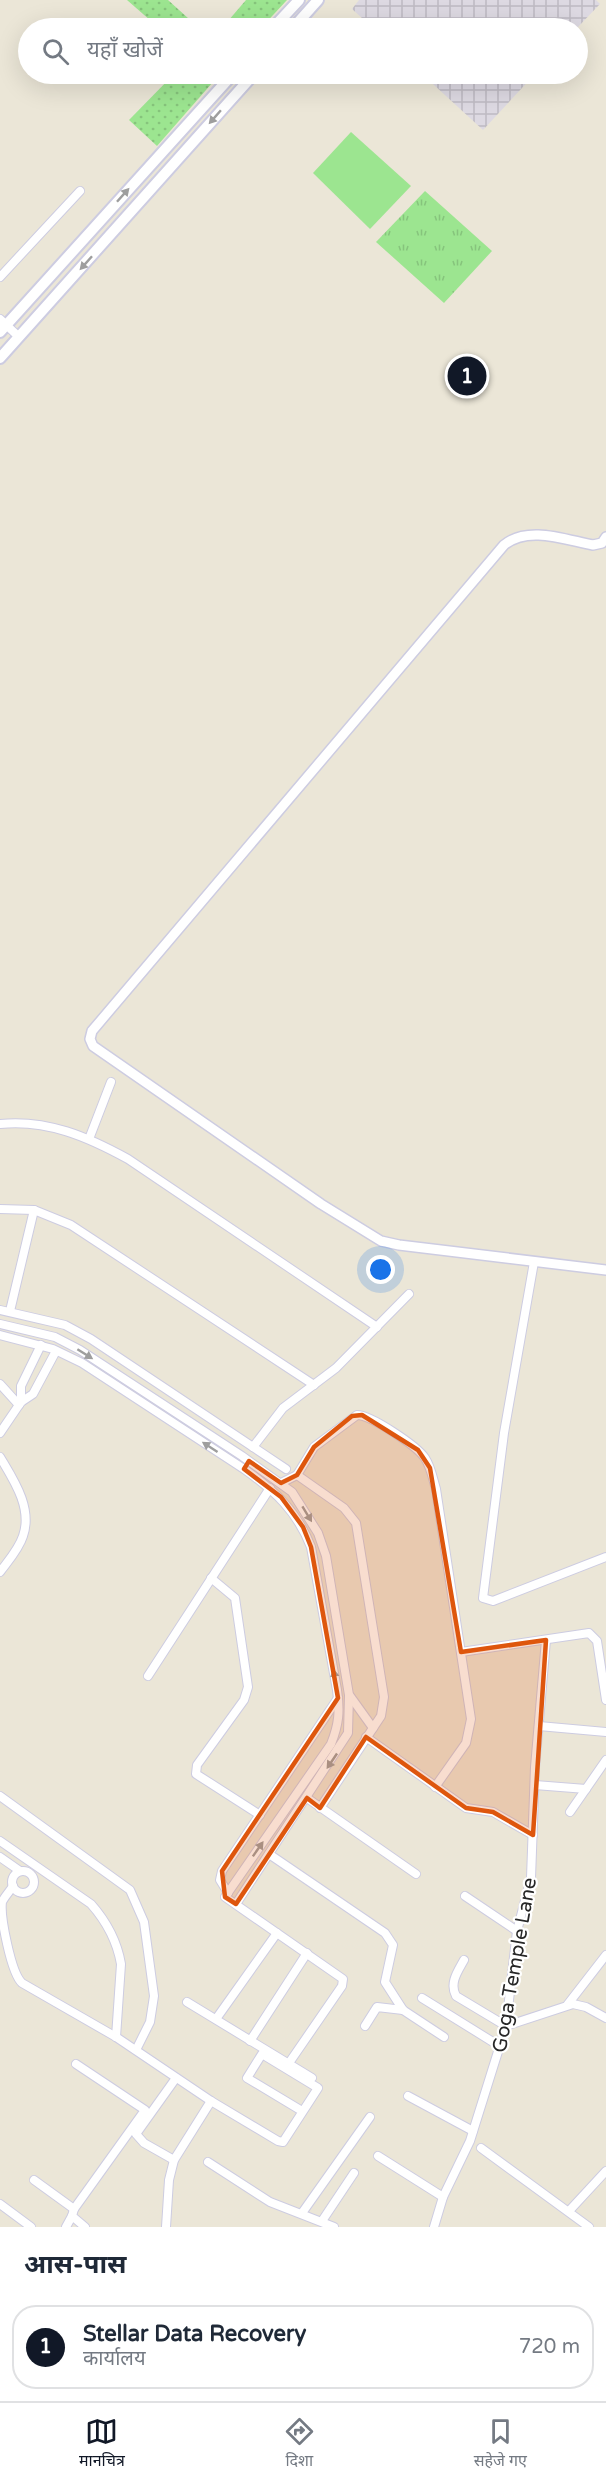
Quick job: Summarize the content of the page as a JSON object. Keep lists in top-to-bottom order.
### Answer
{
  "streets": {
    "street": ["Goga Temple Lane"]
  },
  "page": {
    "search": "यहाँ खोजें",
    "pins": "1",
    "heading": "आस-पास",
    "list": [
      {
        "mark": "1",
        "name": "Stellar Data Recovery",
        "note": "कार्यालय",
        "value": "720 m"
      }
    ],
    "nav": ["मानचित्र", "दिशा", "सहेजे गए"]
  }
}
